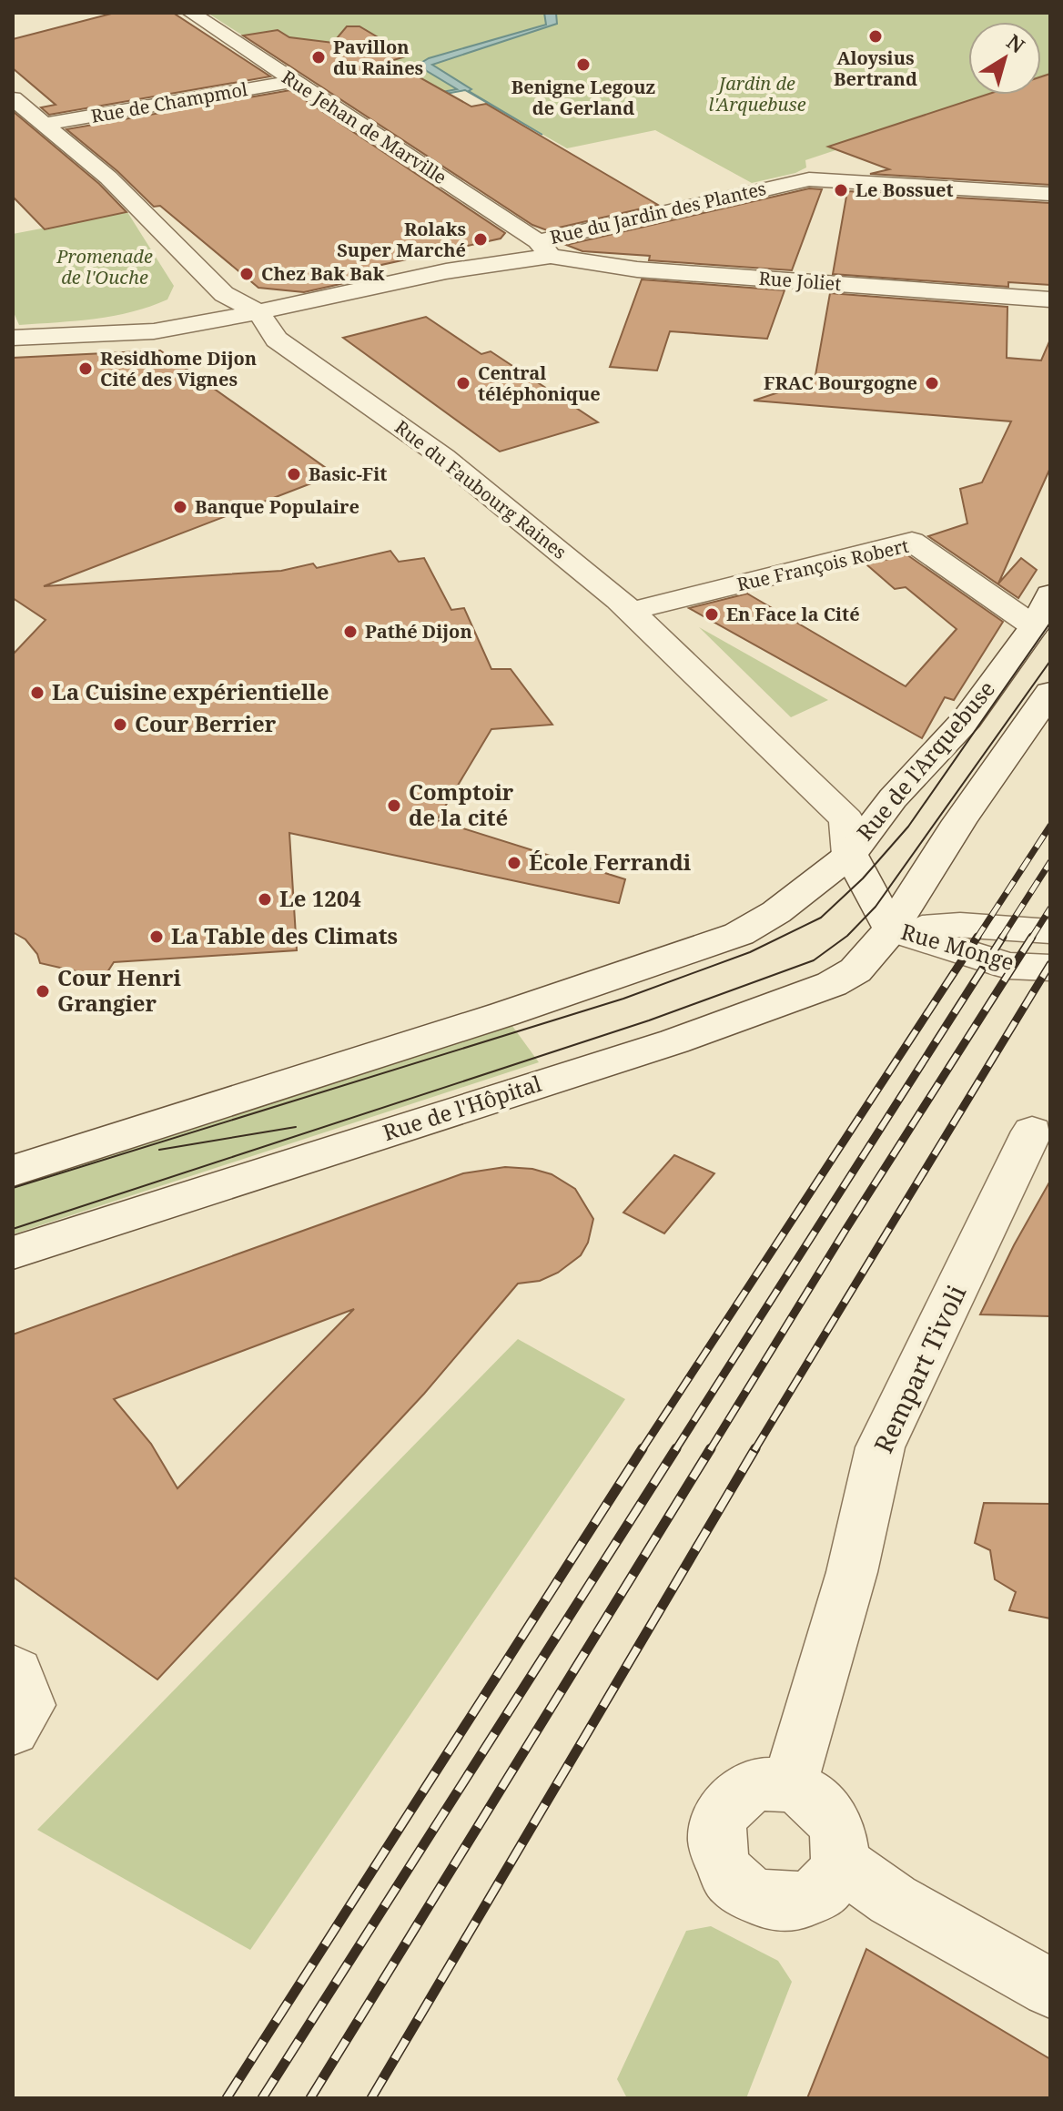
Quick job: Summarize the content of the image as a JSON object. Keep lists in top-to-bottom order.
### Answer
{
  "streets": {
    "street": [
      "Rue de Champmol",
      "Rue Jehan de Marville",
      "Rue du Jardin des Plantes",
      "Rue Joliet",
      "Rue du Faubourg Raines",
      "Rue François Robert",
      "Rue de l'Arquebuse",
      "Rue Monge",
      "Rue de l'Hôpital",
      "Rempart Tivoli"
    ]
  },
  "crossings": [
    ["Rue de Champmol", "Rue Jehan de Marville"],
    ["Rue de Champmol", "Rue du Faubourg Raines"],
    ["Rue Jehan de Marville", "Rue du Jardin des Plantes"],
    ["Rue Jehan de Marville", "Rue Joliet"],
    ["Rue du Jardin des Plantes", "Rue Joliet"],
    ["Rue du Jardin des Plantes", "Rue du Faubourg Raines"],
    ["Rue du Faubourg Raines", "Rue François Robert"],
    ["Rue du Faubourg Raines", "Rue de l'Arquebuse"],
    ["Rue du Faubourg Raines", "Rue Monge"],
    ["Rue du Faubourg Raines", "Rue de l'Hôpital"],
    ["Rue François Robert", "Rue de l'Arquebuse"],
    ["Rue Monge", "Rue de l'Hôpital"]
  ],
  "parks": ["Jardin de l'Arquebuse", "Promenade de l'Ouche"],
  "places": [
    "Aloysius Bertrand",
    "Pavillon du Raines",
    "Benigne Legouz de Gerland",
    "Le Bossuet",
    "Rolaks Super Marché",
    "Chez Bak Bak",
    "Residhome Dijon Cité des Vignes",
    "Central téléphonique",
    "FRAC Bourgogne",
    "Basic-Fit",
    "Banque Populaire",
    "En Face la Cité",
    "Pathé Dijon",
    "La Cuisine expérientielle",
    "Cour Berrier",
    "Comptoir de la cité",
    "École Ferrandi",
    "Le 1204",
    "La Table des Climats",
    "Cour Henri Grangier"
  ],
  "north": "top right"
}
